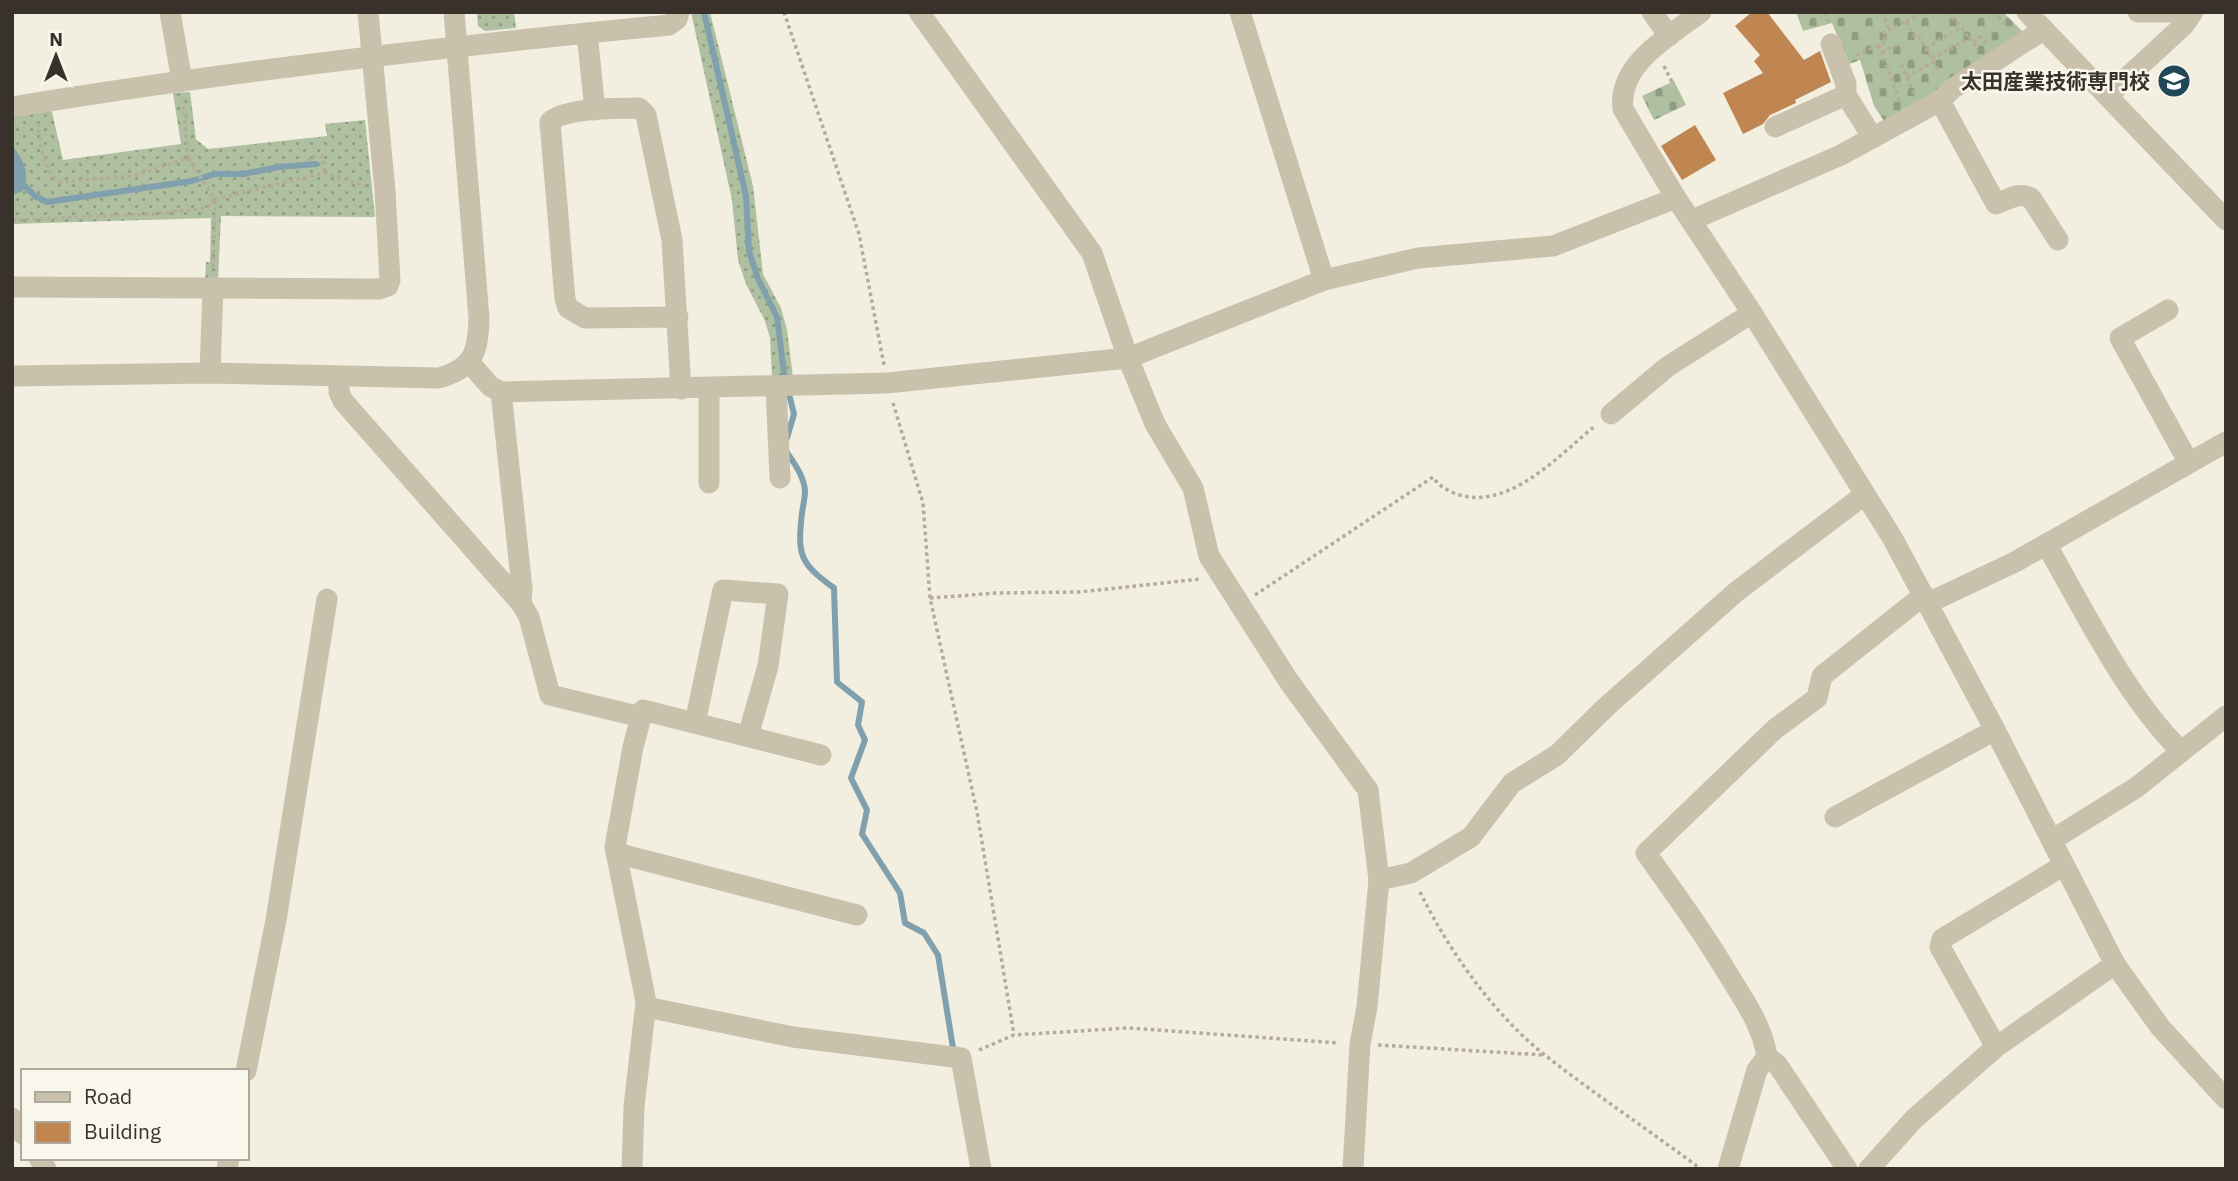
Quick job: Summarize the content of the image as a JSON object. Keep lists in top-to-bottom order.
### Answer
{
  "places": {
    "school or university": ["太田産業技術専門校"]
  },
  "legend": ["Road", "Building"],
  "north": "top"
}
